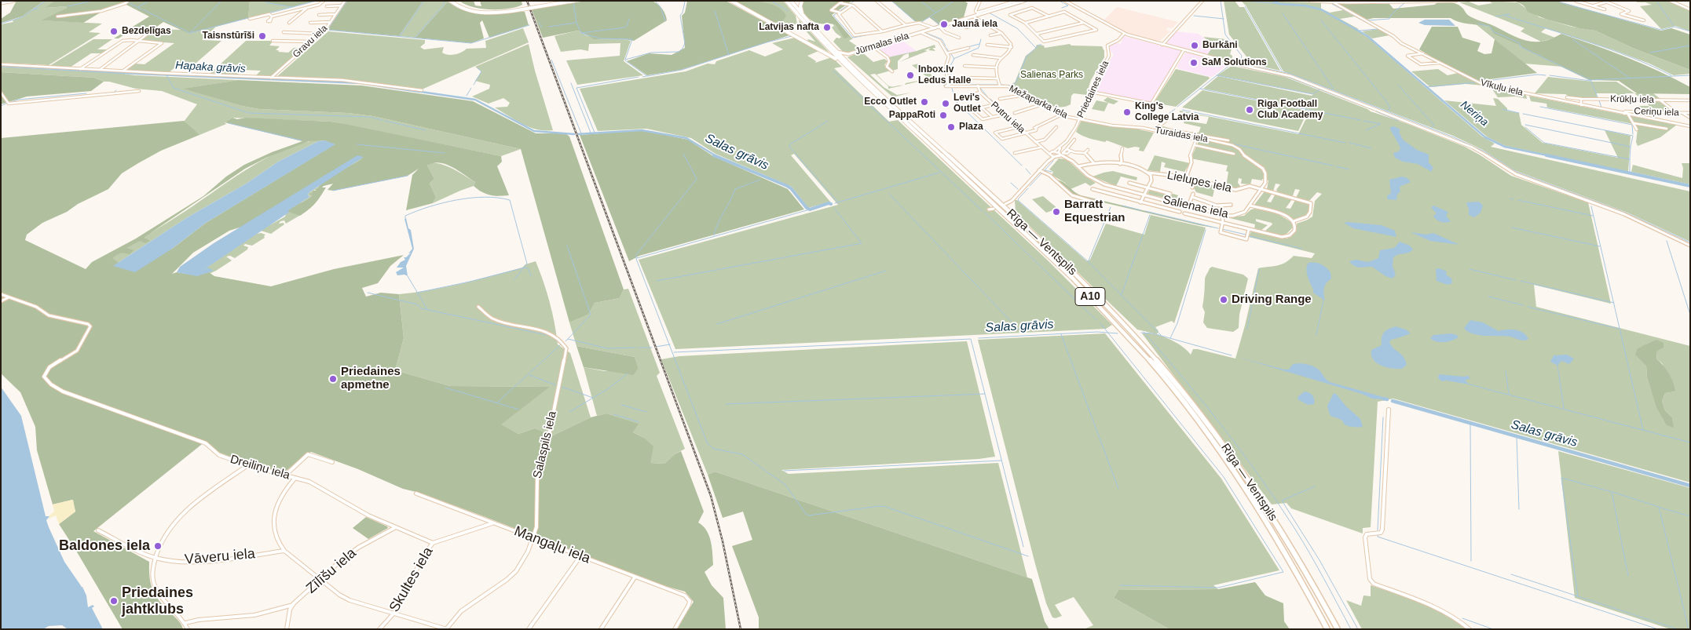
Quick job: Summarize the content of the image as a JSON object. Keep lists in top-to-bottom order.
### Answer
{
  "streets": {
    "highway": ["Rīga — Ventspils", "A10"],
    "main road": ["Jūrmalas iela"],
    "street": [
      "Gravu iela",
      "Vīkuļu iela",
      "Priedaines iela",
      "Krūkļu iela",
      "Mežaparka iela",
      "Ceriņu iela",
      "Putnu iela",
      "Turaidas iela",
      "Lielupes iela",
      "Salienas iela",
      "Salaspils iela",
      "Dreiliņu iela",
      "Mangaļu iela",
      "Vāveru iela",
      "Zīlīšu iela",
      "Skultes iela"
    ]
  },
  "crossings": [
    ["Vīkuļu iela", "Ceriņu iela"],
    ["Priedaines iela", "Mežaparka iela"],
    ["Priedaines iela", "Turaidas iela"],
    ["Mežaparka iela", "Putnu iela"],
    ["Mežaparka iela", "Turaidas iela"],
    ["Turaidas iela", "Salienas iela"],
    ["Lielupes iela", "Salienas iela"],
    ["Salaspils iela", "Mangaļu iela"],
    ["Dreiliņu iela", "Zīlīšu iela"],
    ["Dreiliņu iela", "Skultes iela"],
    ["Mangaļu iela", "Skultes iela"]
  ],
  "water": ["Hapaka grāvis", "Neriņa", "Salas grāvis"],
  "parks": ["Salienas Parks"],
  "places": [
    "Jaunā iela",
    "Latvijas nafta",
    "Bezdelīgas",
    "Taisnstūrīši",
    "Burkāni",
    "SaM Solutions",
    "Inbox.lv Ledus Halle",
    "Ecco Outlet",
    "Levi's Outlet",
    "Riga Football Club Academy",
    "King's College Latvia",
    "PappaRoti",
    "Plaza",
    "Barratt Equestrian",
    "Driving Range",
    "Priedaines apmetne",
    "Baldones iela",
    "Priedaines jahtklubs"
  ]
}
